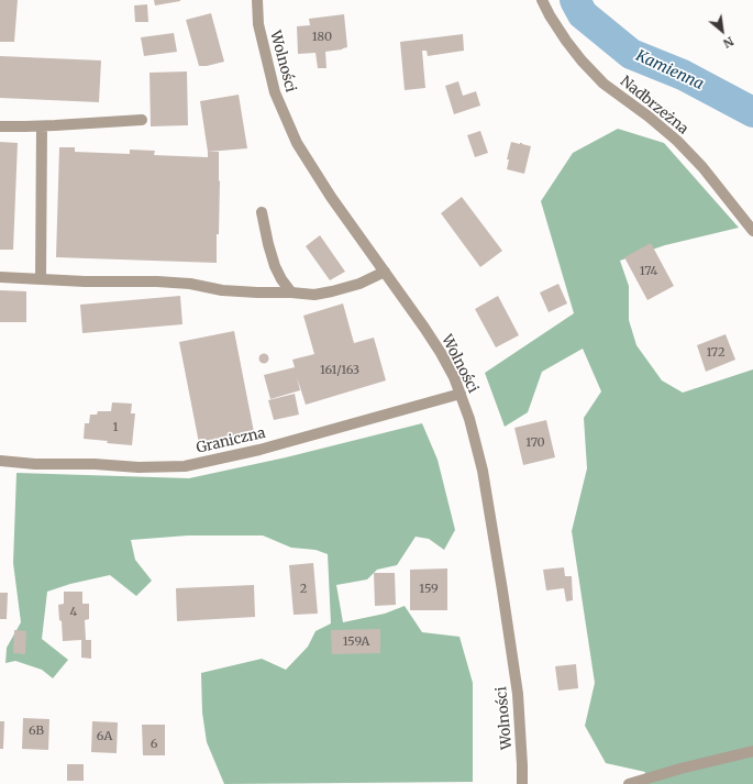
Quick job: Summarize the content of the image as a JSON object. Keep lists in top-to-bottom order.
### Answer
{
  "streets": {
    "street": ["Wolności", "Nadbrzeżna", "Graniczna"]
  },
  "crossings": [
    ["Wolności", "Graniczna"]
  ],
  "water": ["Kamienna"],
  "house_numbers": [
    "180",
    "174",
    "172",
    "161/163",
    "1",
    "170",
    "2",
    "159",
    "4",
    "159A",
    "6B",
    "6A",
    "6"
  ],
  "north": "bottom right"
}
